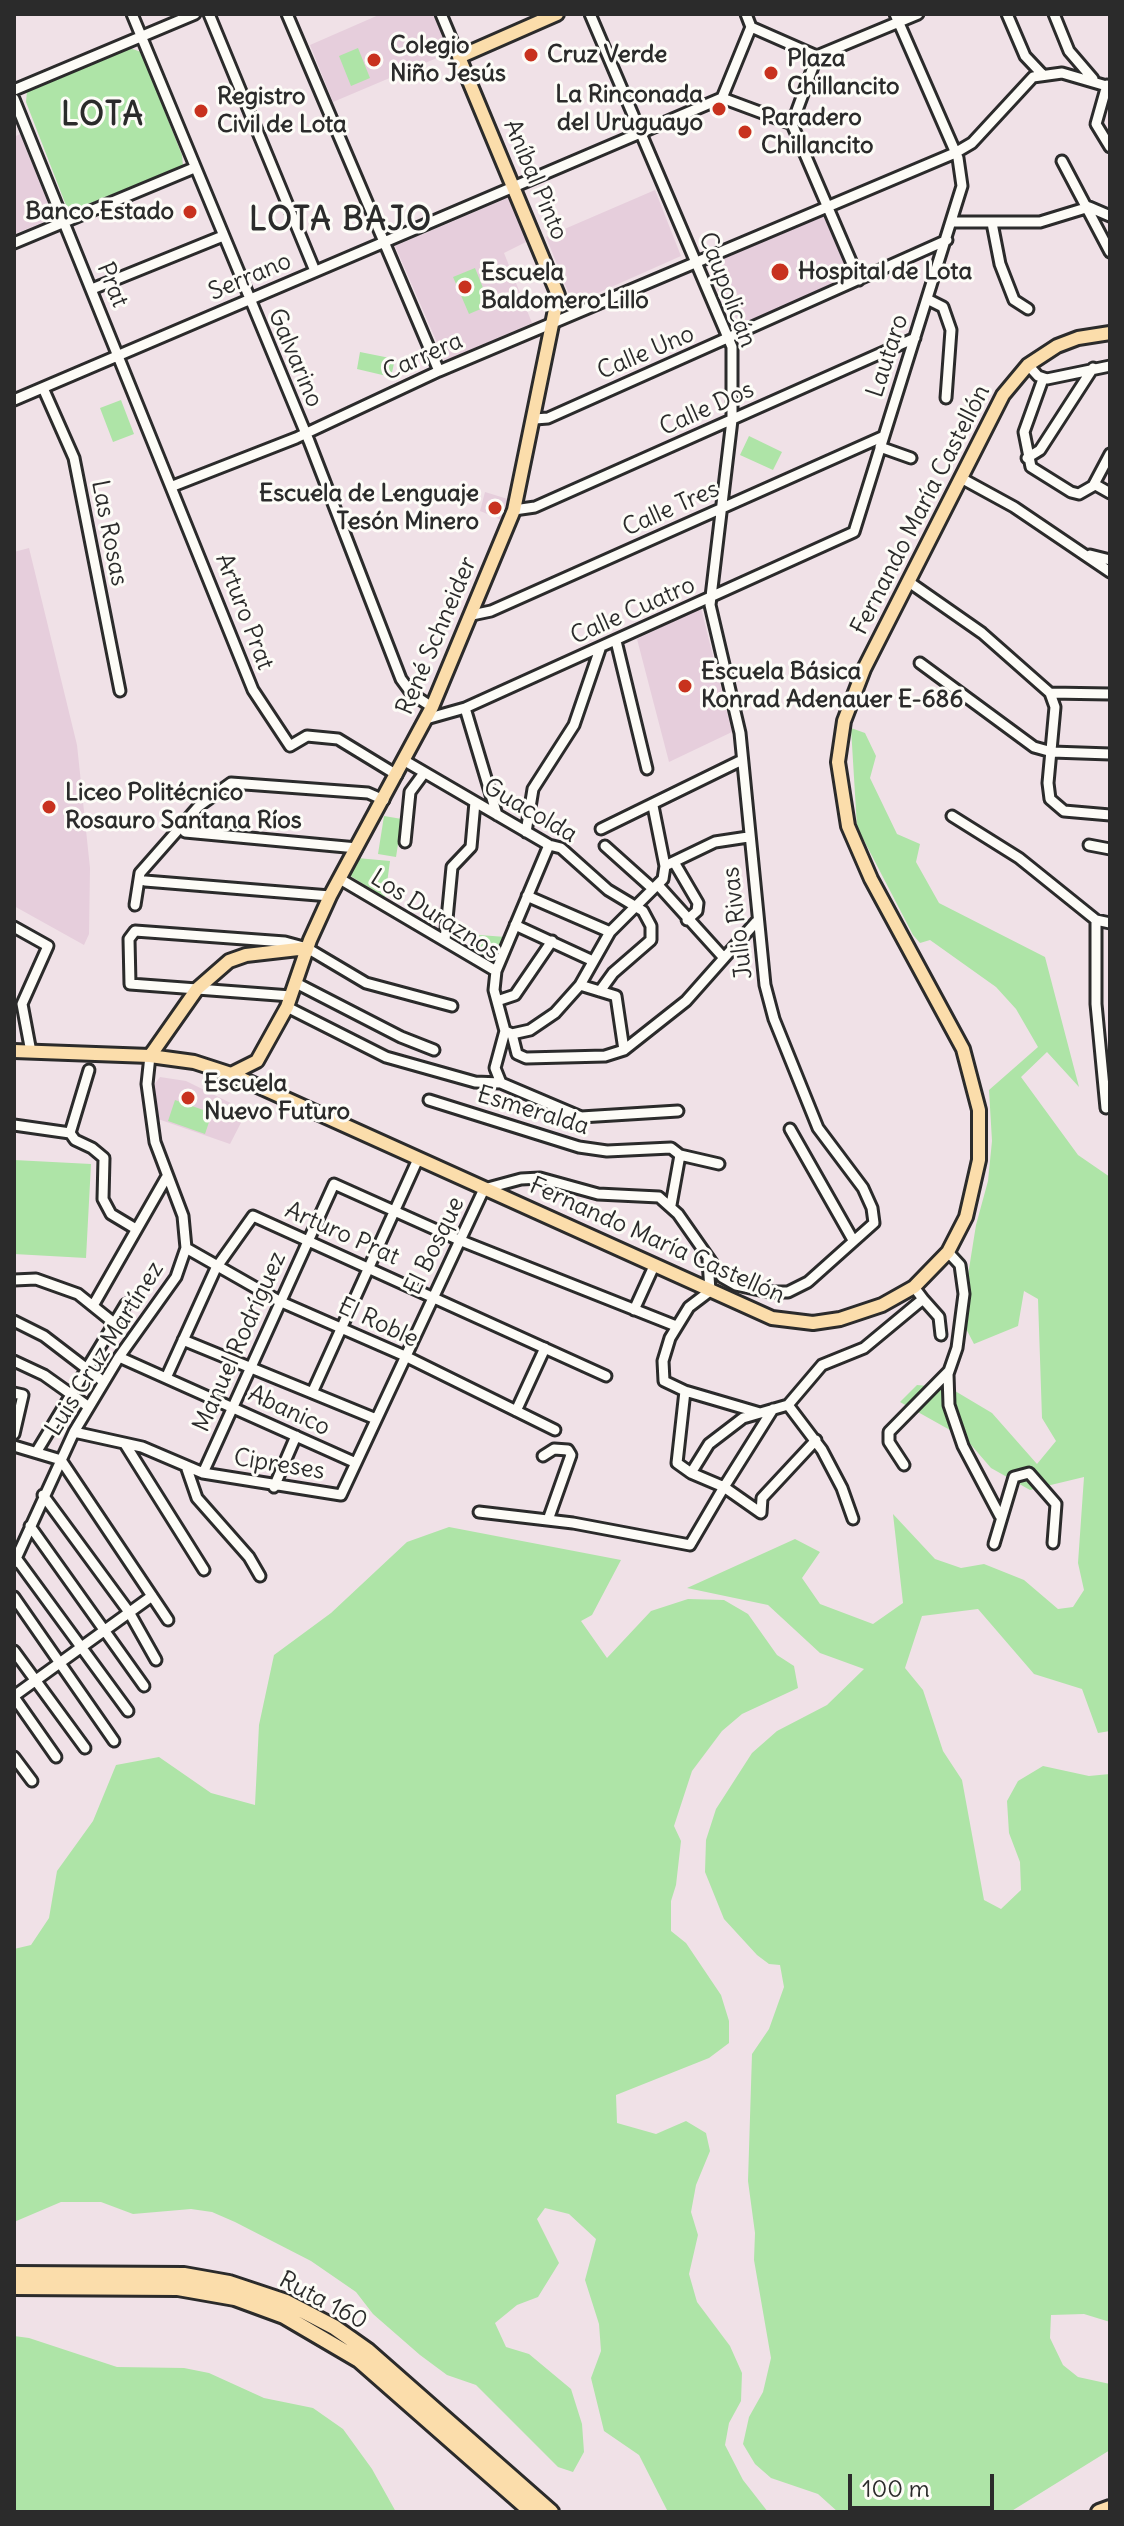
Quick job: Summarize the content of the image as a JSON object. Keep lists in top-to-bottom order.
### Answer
{
  "streets": {
    "highway": ["Ruta 160"],
    "main road": ["Aníbal Pinto", "Fernando María Castellón", "René Schneider"],
    "street": [
      "Serrano",
      "Prat",
      "Caupolicán",
      "Calle Uno",
      "Lautaro",
      "Carrera",
      "Galvarino",
      "Calle Dos",
      "Calle Tres",
      "Las Rosas",
      "Calle Cuatro",
      "Arturo Prat",
      "Guacolda",
      "Los Duraznos",
      "Julio Rivas",
      "Esmeralda",
      "El Bosque",
      "El Roble",
      "Manuel Rodríguez",
      "Luis Cruz Martínez",
      "Abanico",
      "Cipreses"
    ]
  },
  "crossings": [
    ["Aníbal Pinto", "Serrano"],
    ["Aníbal Pinto", "Carrera"],
    ["Aníbal Pinto", "René Schneider"],
    ["Serrano", "Prat"],
    ["Serrano", "Caupolicán"],
    ["Serrano", "Galvarino"],
    ["Serrano", "Las Rosas"],
    ["Prat", "Carrera"],
    ["Prat", "Arturo Prat"],
    ["Caupolicán", "Calle Uno"],
    ["Caupolicán", "Carrera"],
    ["Caupolicán", "Calle Dos"],
    ["Caupolicán", "Calle Tres"],
    ["Caupolicán", "Calle Cuatro"],
    ["Caupolicán", "Julio Rivas"],
    ["Calle Uno", "Lautaro"],
    ["Calle Uno", "René Schneider"],
    ["Lautaro", "Carrera"],
    ["Lautaro", "Calle Dos"],
    ["Lautaro", "Calle Tres"],
    ["Lautaro", "Calle Cuatro"],
    ["Carrera", "Galvarino"],
    ["Carrera", "Arturo Prat"],
    ["Carrera", "René Schneider"],
    ["Galvarino", "René Schneider"],
    ["Calle Dos", "René Schneider"],
    ["Calle Tres", "René Schneider"],
    ["Fernando María Castellón", "El Bosque"],
    ["Fernando María Castellón", "Luis Cruz Martínez"],
    ["Calle Cuatro", "René Schneider"],
    ["Calle Cuatro", "Julio Rivas"],
    ["Arturo Prat", "René Schneider"],
    ["Arturo Prat", "El Bosque"],
    ["Arturo Prat", "El Roble"],
    ["Arturo Prat", "Manuel Rodríguez"],
    ["René Schneider", "Guacolda"],
    ["René Schneider", "Los Duraznos"],
    ["El Bosque", "El Roble"],
    ["El Bosque", "Abanico"],
    ["El Bosque", "Cipreses"],
    ["El Roble", "Manuel Rodríguez"],
    ["El Roble", "Luis Cruz Martínez"],
    ["Manuel Rodríguez", "Abanico"],
    ["Manuel Rodríguez", "Cipreses"],
    ["Luis Cruz Martínez", "Abanico"],
    ["Luis Cruz Martínez", "Cipreses"]
  ],
  "districts": ["LOTA", "LOTA BAJO"],
  "places": [
    "Cruz Verde",
    "Colegio Niño Jesús",
    "Plaza Chillancito",
    "La Rinconada del Uruguayo",
    "Registro Civil de Lota",
    "Paradero Chillancito",
    "Banco Estado",
    "Hospital de Lota",
    "Escuela Baldomero Lillo",
    "Escuela de Lenguaje Tesón Minero",
    "Escuela Básica Konrad Adenauer E-686",
    "Liceo Politécnico Rosauro Santana Ríos",
    "Escuela Nuevo Futuro"
  ],
  "scale_bar": "100 m"
}
